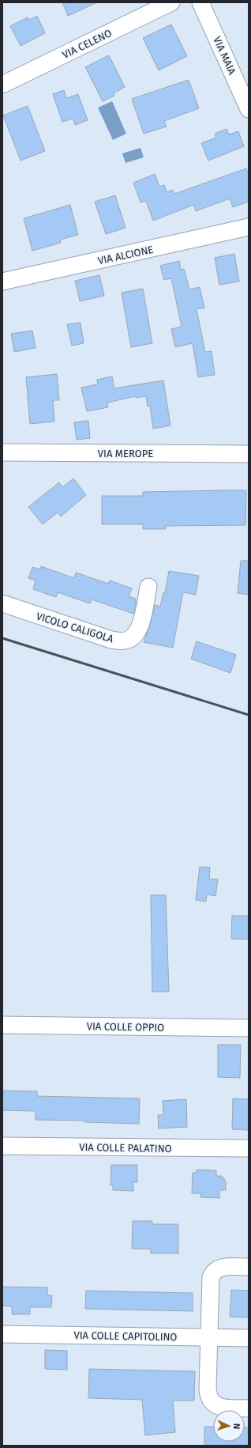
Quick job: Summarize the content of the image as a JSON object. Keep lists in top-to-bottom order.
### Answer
{
  "streets": {
    "street": [
      "VIA CELENO",
      "VIA MAIA",
      "VIA ALCIONE",
      "VIA MEROPE",
      "VICOLO CALIGOLA",
      "VIA COLLE OPPIO",
      "VIA COLLE PALATINO",
      "VIA COLLE CAPITOLINO"
    ]
  },
  "north": "right"
}
